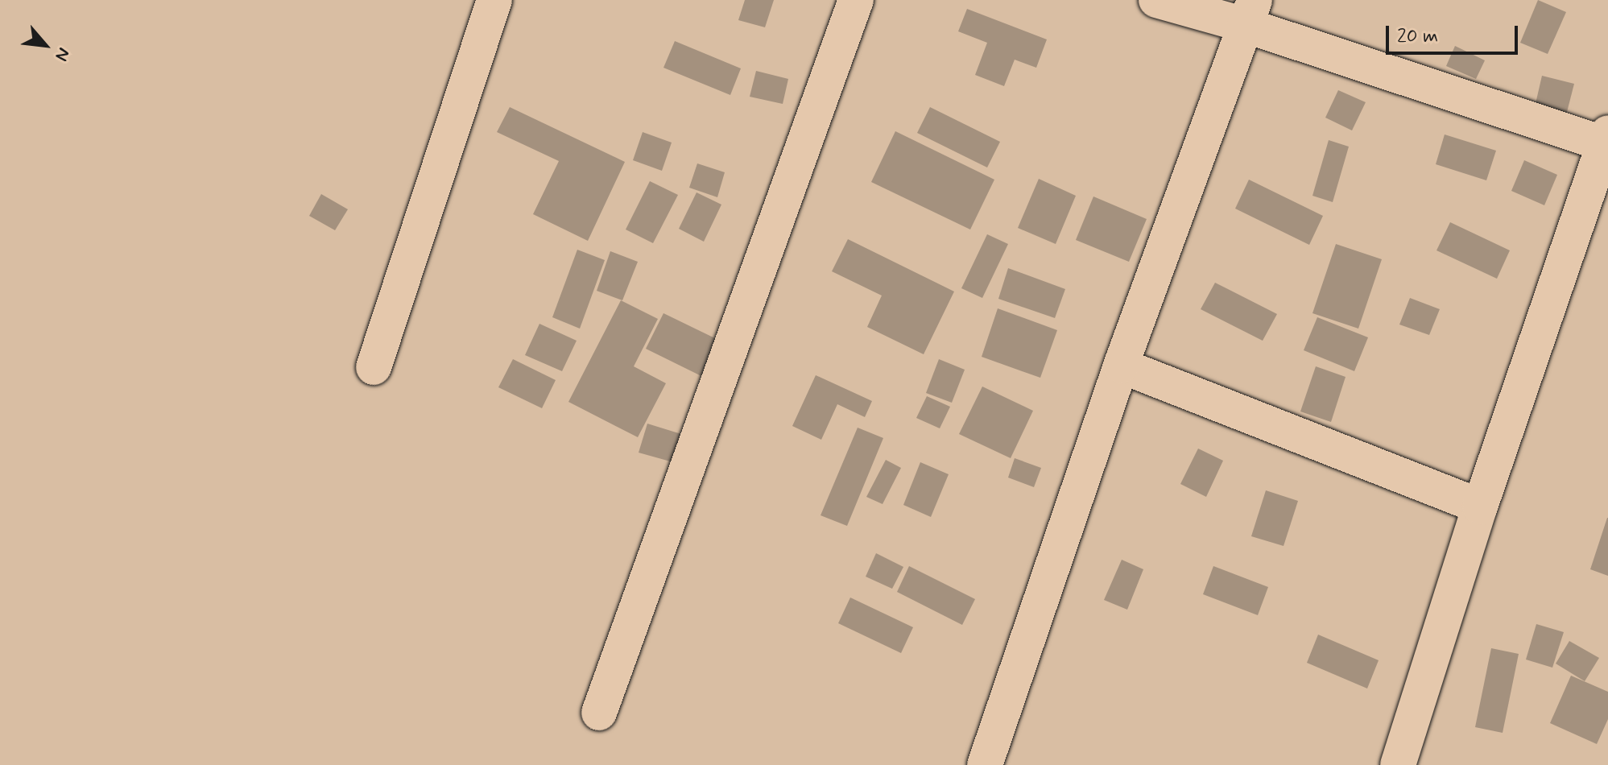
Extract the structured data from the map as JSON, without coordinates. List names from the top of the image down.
{
  "scale_bar": "20 m",
  "north": "bottom right"
}
